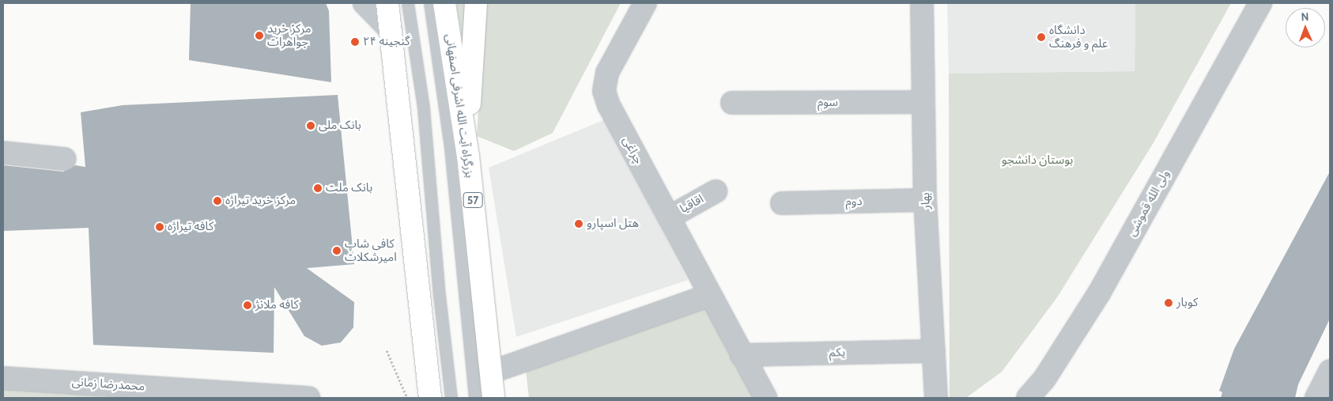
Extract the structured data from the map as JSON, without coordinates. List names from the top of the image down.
{
  "streets": {
    "highway": ["بزرگراه آیت الله اشرفی اصفهانی", "57"],
    "street": [
      "سوم",
      "چراغی",
      "بهار",
      "دوم",
      "ولی الله قموشی",
      "اقاقیا",
      "یکم",
      "محمدرضا زمانی"
    ]
  },
  "crossings": [
    ["سوم", "بهار"],
    ["چراغی", "اقاقیا"],
    ["چراغی", "یکم"],
    ["بهار", "دوم"],
    ["بهار", "یکم"]
  ],
  "parks": ["بوستان دانشجو"],
  "places": [
    "مرکز خرید جواهرات",
    "دانشگاه علم و فرهنگ",
    "گنجینه ۲۴",
    "بانک ملی",
    "بانک ملت",
    "مرکز خرید تیراژه",
    "هتل اسپارو",
    "کافه تیراژه",
    "کافی شاپ امیرشکلات",
    "کوبار",
    "کافه ملانژ"
  ],
  "north": "top"
}
